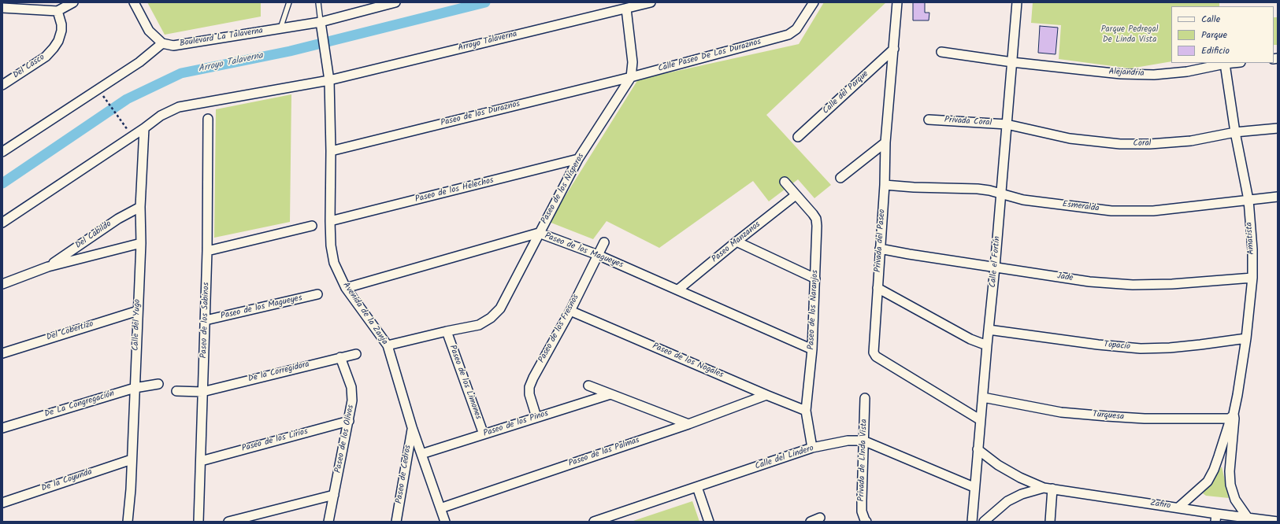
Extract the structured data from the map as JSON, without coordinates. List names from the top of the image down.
{
  "streets": {
    "street": [
      "Boulevard La Talaverna",
      "Arroyo Talaverna",
      "Calle Paseo De Los Duraznos",
      "Del Casco",
      "Alejandria",
      "Calle del Parque",
      "Paseo de los Duraznos",
      "Privada Coral",
      "Coral",
      "Paseo de los Nísperos",
      "Paseo de los Helechos",
      "Esmeralda",
      "Del Cabildo",
      "Amatista",
      "Privada del Paseo",
      "Paseo Manzanos",
      "Paseo de los Magueyes",
      "Calle el Fortín",
      "Jade",
      "Paseo de los Naranjos",
      "Avenida de la Zanja",
      "Paseo de los Sabinos",
      "Calle del Yugo",
      "Paseo de los Fresnos",
      "Del Cobertizo",
      "Topacio",
      "Paseo de los Nogales",
      "De la Corregidora",
      "Paseo de los Limones",
      "De La Congregación",
      "Turquesa",
      "Paseo de los Pinos",
      "Paseo de los Olivos",
      "Paseo de los Lirios",
      "Paseo de las Palmas",
      "Calle del Lindero",
      "Privada de LInda Vista",
      "Paseo de Cedros",
      "De la Coyunda",
      "Zafiro"
    ]
  },
  "crossings": [
    ["Boulevard La Talaverna", "Avenida de la Zanja"],
    ["Arroyo Talaverna", "Paseo de los Nísperos"],
    ["Arroyo Talaverna", "Avenida de la Zanja"],
    ["Arroyo Talaverna", "Calle del Yugo"],
    ["Calle Paseo De Los Duraznos", "Paseo de los Duraznos"],
    ["Calle Paseo De Los Duraznos", "Paseo de los Nísperos"],
    ["Alejandria", "Amatista"],
    ["Alejandria", "Calle el Fortín"],
    ["Calle del Parque", "Privada del Paseo"],
    ["Paseo de los Duraznos", "Paseo de los Nísperos"],
    ["Paseo de los Duraznos", "Avenida de la Zanja"],
    ["Privada Coral", "Coral"],
    ["Privada Coral", "Calle el Fortín"],
    ["Coral", "Amatista"],
    ["Coral", "Calle el Fortín"],
    ["Paseo de los Nísperos", "Paseo de los Helechos"],
    ["Paseo de los Nísperos", "Paseo de los Magueyes"],
    ["Paseo de los Nísperos", "Avenida de la Zanja"],
    ["Paseo de los Nísperos", "Paseo de los Limones"],
    ["Paseo de los Helechos", "Avenida de la Zanja"],
    ["Esmeralda", "Amatista"],
    ["Esmeralda", "Privada del Paseo"],
    ["Esmeralda", "Calle el Fortín"],
    ["Del Cabildo", "Calle del Yugo"],
    ["Amatista", "Jade"],
    ["Amatista", "Topacio"],
    ["Amatista", "Turquesa"],
    ["Amatista", "Zafiro"],
    ["Privada del Paseo", "Calle el Fortín"],
    ["Privada del Paseo", "Jade"],
    ["Paseo Manzanos", "Paseo de los Magueyes"],
    ["Paseo Manzanos", "Paseo de los Naranjos"],
    ["Paseo de los Magueyes", "Paseo de los Naranjos"],
    ["Paseo de los Magueyes", "Avenida de la Zanja"],
    ["Paseo de los Magueyes", "Paseo de los Sabinos"],
    ["Paseo de los Magueyes", "Paseo de los Fresnos"],
    ["Calle el Fortín", "Jade"],
    ["Calle el Fortín", "Topacio"],
    ["Calle el Fortín", "Turquesa"],
    ["Calle el Fortín", "Calle del Lindero"],
    ["Calle el Fortín", "Zafiro"],
    ["Paseo de los Naranjos", "Paseo de los Nogales"],
    ["Paseo de los Naranjos", "Calle del Lindero"],
    ["Avenida de la Zanja", "Paseo de los Pinos"],
    ["Avenida de la Zanja", "Paseo de las Palmas"],
    ["Avenida de la Zanja", "Paseo de Cedros"],
    ["Paseo de los Sabinos", "De la Corregidora"],
    ["Paseo de los Sabinos", "Paseo de los Lirios"],
    ["Calle del Yugo", "Del Cobertizo"],
    ["Calle del Yugo", "De La Congregación"],
    ["Calle del Yugo", "De la Coyunda"],
    ["Paseo de los Fresnos", "Paseo de los Nogales"],
    ["Paseo de los Fresnos", "Paseo de los Pinos"],
    ["Paseo de los Nogales", "Paseo de las Palmas"],
    ["De la Corregidora", "Paseo de los Olivos"],
    ["Paseo de los Limones", "Paseo de los Pinos"],
    ["Paseo de los Olivos", "Paseo de los Lirios"],
    ["Calle del Lindero", "Privada de LInda Vista"]
  ],
  "water": ["Arroyo Talaverna"],
  "parks": ["Parque Pedregal De Linda Vista"],
  "legend": ["Calle", "Parque", "Edificio"]
}
